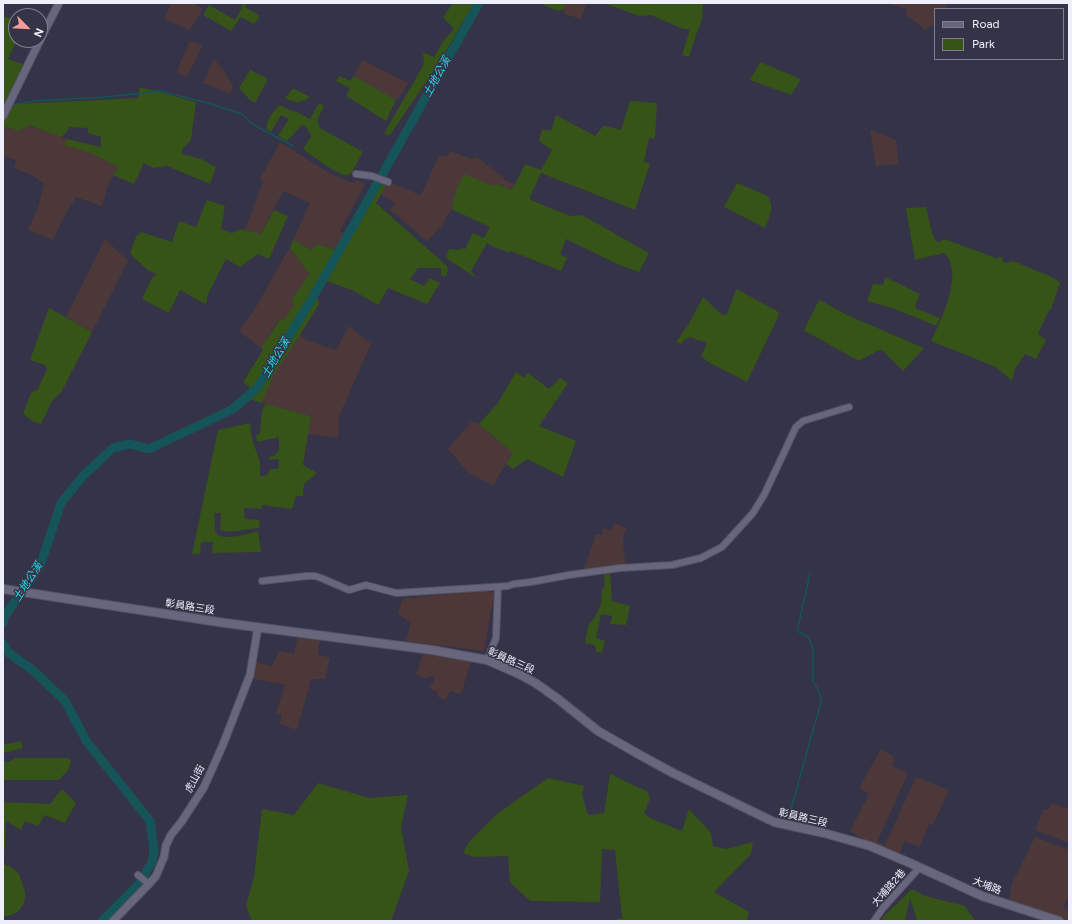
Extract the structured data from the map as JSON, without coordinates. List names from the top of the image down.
{
  "streets": {
    "main road": ["彰員路三段", "大埔路"],
    "street": ["虎山街", "大埔路2巷"]
  },
  "crossings": [
    ["彰員路三段", "虎山街"],
    ["彰員路三段", "大埔路"],
    ["大埔路", "大埔路2巷"]
  ],
  "water": ["土地公溪"],
  "legend": ["Road", "Park"],
  "north": "bottom right"
}
